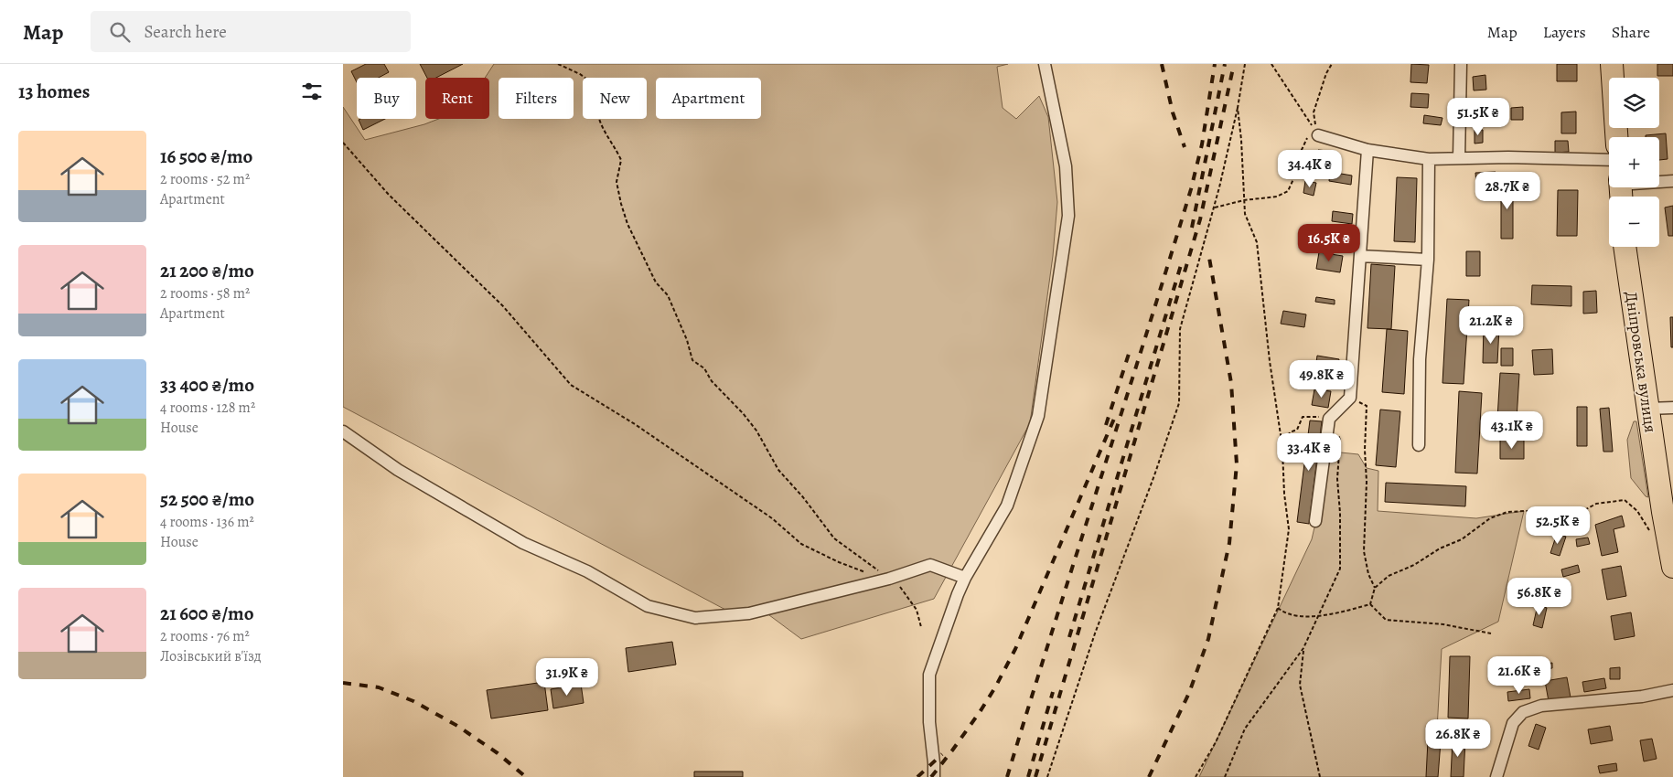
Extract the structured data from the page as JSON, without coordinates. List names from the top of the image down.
{
  "streets": {
    "highway": ["Дніпровська вулиця"]
  },
  "page": {
    "header": "Map",
    "search": "Search here",
    "nav": ["Map", "Layers", "Share"],
    "heading": "13 homes",
    "map_buttons": ["+", "−"],
    "chip": [
      "Buy",
      "Rent",
      "Filters",
      "New",
      "Apartment"
    ],
    "price": [
      "51.5K ₴",
      "34.4K ₴",
      "28.7K ₴",
      "16.5K ₴",
      "21.2K ₴",
      "49.8K ₴",
      "43.1K ₴",
      "33.4K ₴",
      "52.5K ₴",
      "56.8K ₴",
      "21.6K ₴",
      "31.9K ₴",
      "26.8K ₴"
    ],
    "list": [
      {
        "name": "16 500 ₴/mo",
        "note": "2 rooms · 52 m² · Apartment"
      },
      {
        "name": "21 200 ₴/mo",
        "note": "2 rooms · 58 m² · Apartment"
      },
      {
        "name": "33 400 ₴/mo",
        "note": "4 rooms · 128 m² · House"
      },
      {
        "name": "52 500 ₴/mo",
        "note": "4 rooms · 136 m² · House"
      },
      {
        "name": "21 600 ₴/mo",
        "note": "2 rooms · 76 m² · Лозівський в'їзд"
      }
    ]
  }
}
